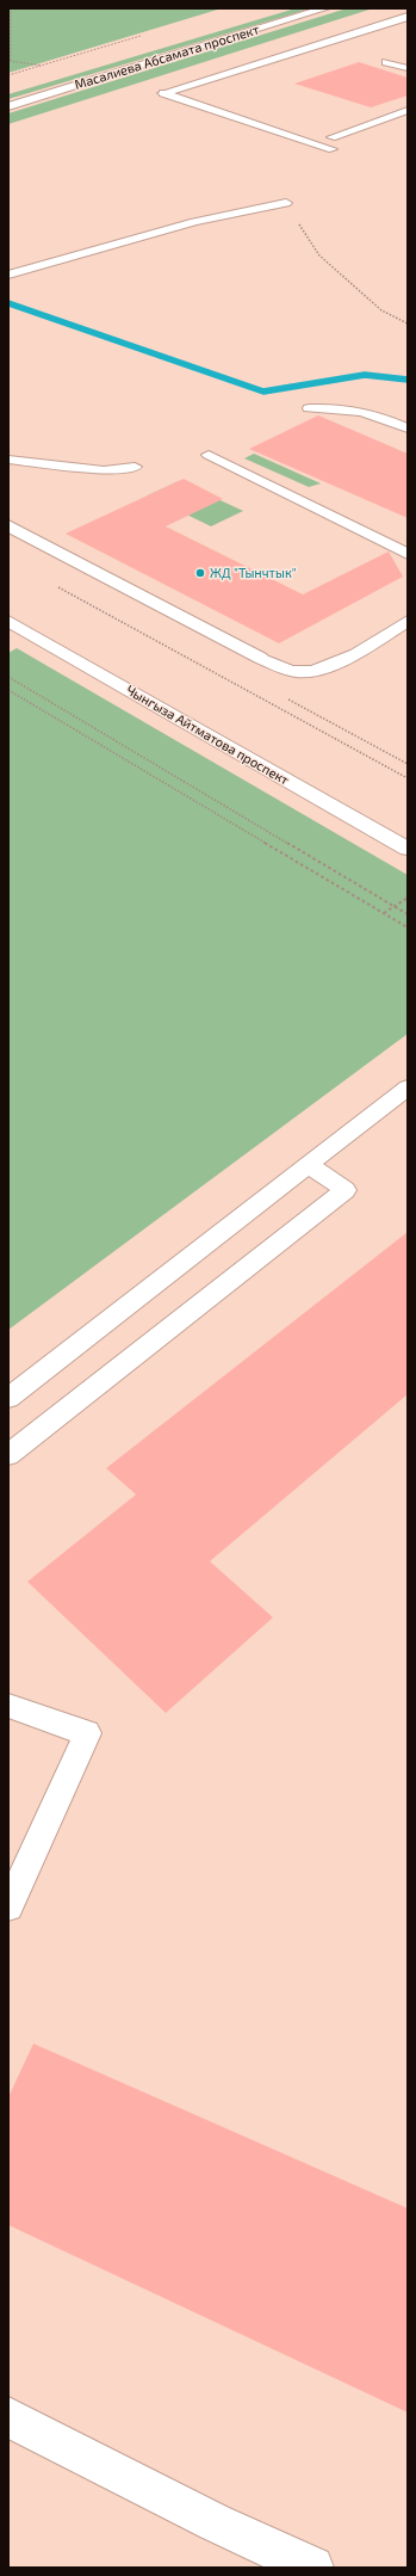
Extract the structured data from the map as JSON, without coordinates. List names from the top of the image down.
{
  "streets": {
    "main road": ["Масалиева Абсамата проспект", "Чынгыза Айтматова проспект"]
  },
  "places": ["ЖД \"Тынчтык\""]
}
